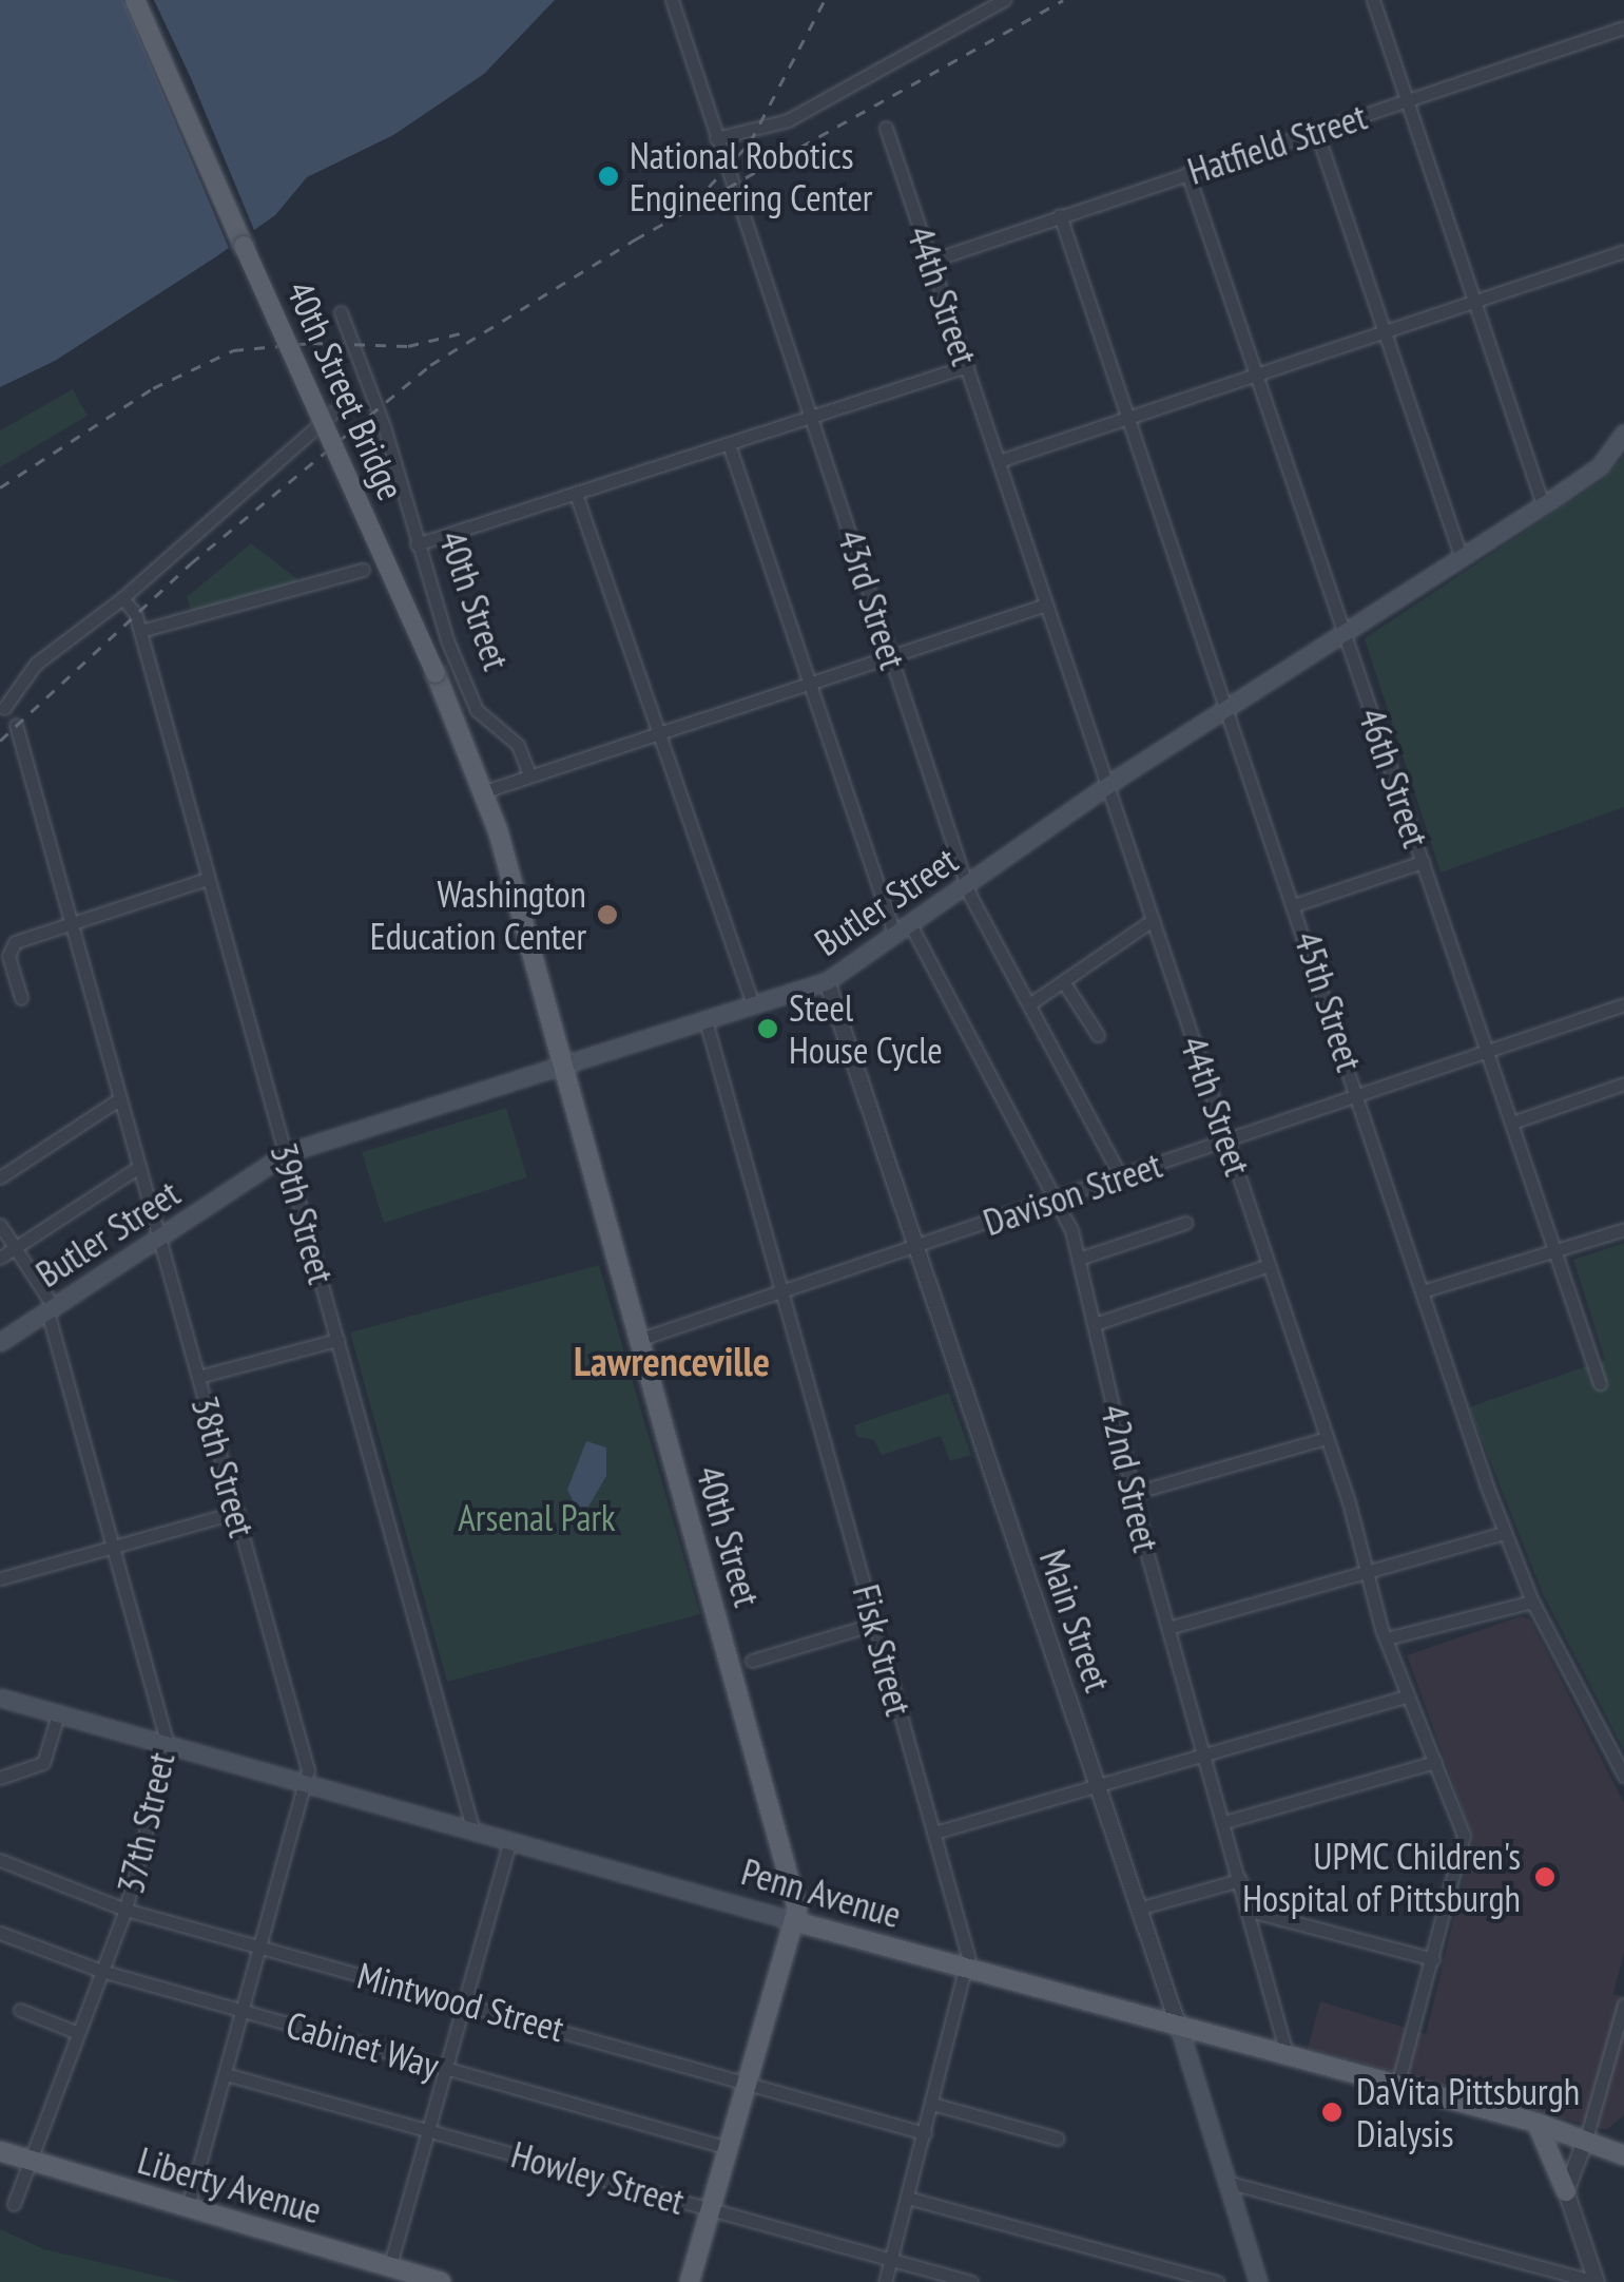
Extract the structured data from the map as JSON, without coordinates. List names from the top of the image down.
{
  "streets": {
    "main road": [
      "40th Street Bridge",
      "40th Street",
      "Butler Street",
      "Main Street",
      "Penn Avenue",
      "Liberty Avenue"
    ],
    "street": [
      "Hatfield Street",
      "44th Street",
      "43rd Street",
      "46th Street",
      "45th Street",
      "Davison Street",
      "39th Street",
      "38th Street",
      "42nd Street",
      "Fisk Street",
      "37th Street",
      "Mintwood Street",
      "Cabinet Way",
      "Howley Street"
    ]
  },
  "crossings": [
    ["Hatfield Street", "44th Street"],
    ["Hatfield Street", "46th Street"],
    ["Hatfield Street", "45th Street"],
    ["44th Street", "Butler Street"],
    ["44th Street", "Davison Street"],
    ["44th Street", "Penn Avenue"],
    ["40th Street Bridge", "40th Street"],
    ["43rd Street", "Butler Street"],
    ["43rd Street", "Davison Street"],
    ["40th Street", "Butler Street"],
    ["40th Street", "Davison Street"],
    ["40th Street", "Penn Avenue"],
    ["40th Street", "Mintwood Street"],
    ["40th Street", "Cabinet Way"],
    ["40th Street", "Howley Street"],
    ["46th Street", "Butler Street"],
    ["46th Street", "Davison Street"],
    ["Butler Street", "45th Street"],
    ["Butler Street", "39th Street"],
    ["Butler Street", "38th Street"],
    ["Butler Street", "42nd Street"],
    ["Butler Street", "Main Street"],
    ["Butler Street", "Fisk Street"],
    ["Butler Street", "37th Street"],
    ["45th Street", "Davison Street"],
    ["Davison Street", "42nd Street"],
    ["Davison Street", "Main Street"],
    ["Davison Street", "Fisk Street"],
    ["39th Street", "Penn Avenue"],
    ["38th Street", "Penn Avenue"],
    ["38th Street", "Mintwood Street"],
    ["38th Street", "Cabinet Way"],
    ["38th Street", "Howley Street"],
    ["38th Street", "Liberty Avenue"],
    ["42nd Street", "Penn Avenue"],
    ["Main Street", "Penn Avenue"],
    ["Fisk Street", "Penn Avenue"],
    ["Fisk Street", "Mintwood Street"],
    ["Fisk Street", "Howley Street"],
    ["37th Street", "Penn Avenue"],
    ["37th Street", "Mintwood Street"],
    ["37th Street", "Cabinet Way"],
    ["37th Street", "Liberty Avenue"]
  ],
  "districts": ["Lawrenceville"],
  "parks": ["Arsenal Park"],
  "places": [
    "National Robotics Engineering Center",
    "Washington Education Center",
    "Steel House Cycle",
    "UPMC Children's Hospital of Pittsburgh",
    "DaVita Pittsburgh Dialysis"
  ]
}
